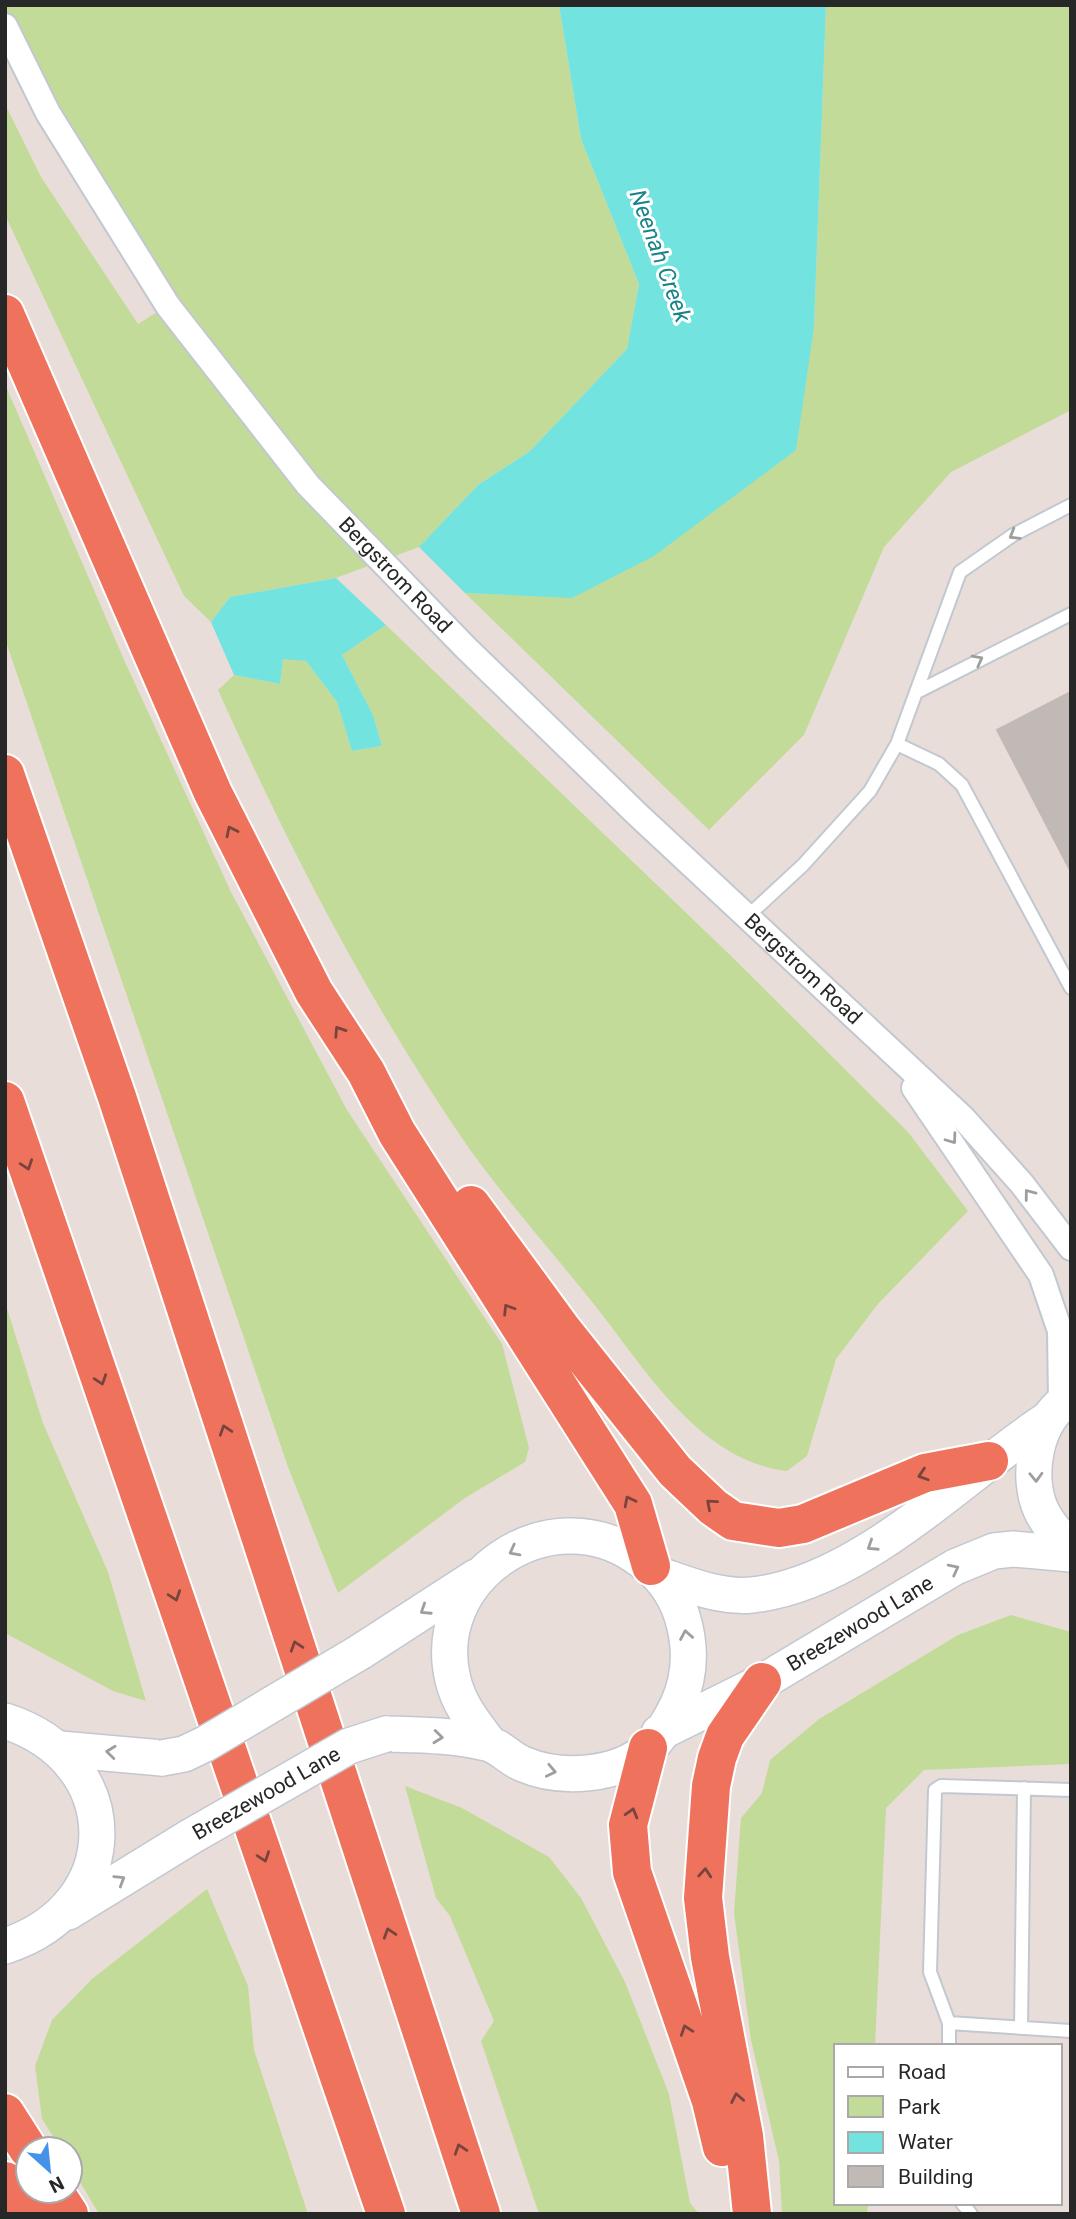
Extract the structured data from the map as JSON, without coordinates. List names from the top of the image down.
{
  "streets": {
    "main road": ["Breezewood Lane"],
    "street": ["Bergstrom Road"]
  },
  "water": ["Neenah Creek"],
  "legend": [
    "Road",
    "Park",
    "Water",
    "Building"
  ],
  "north": "bottom right"
}
